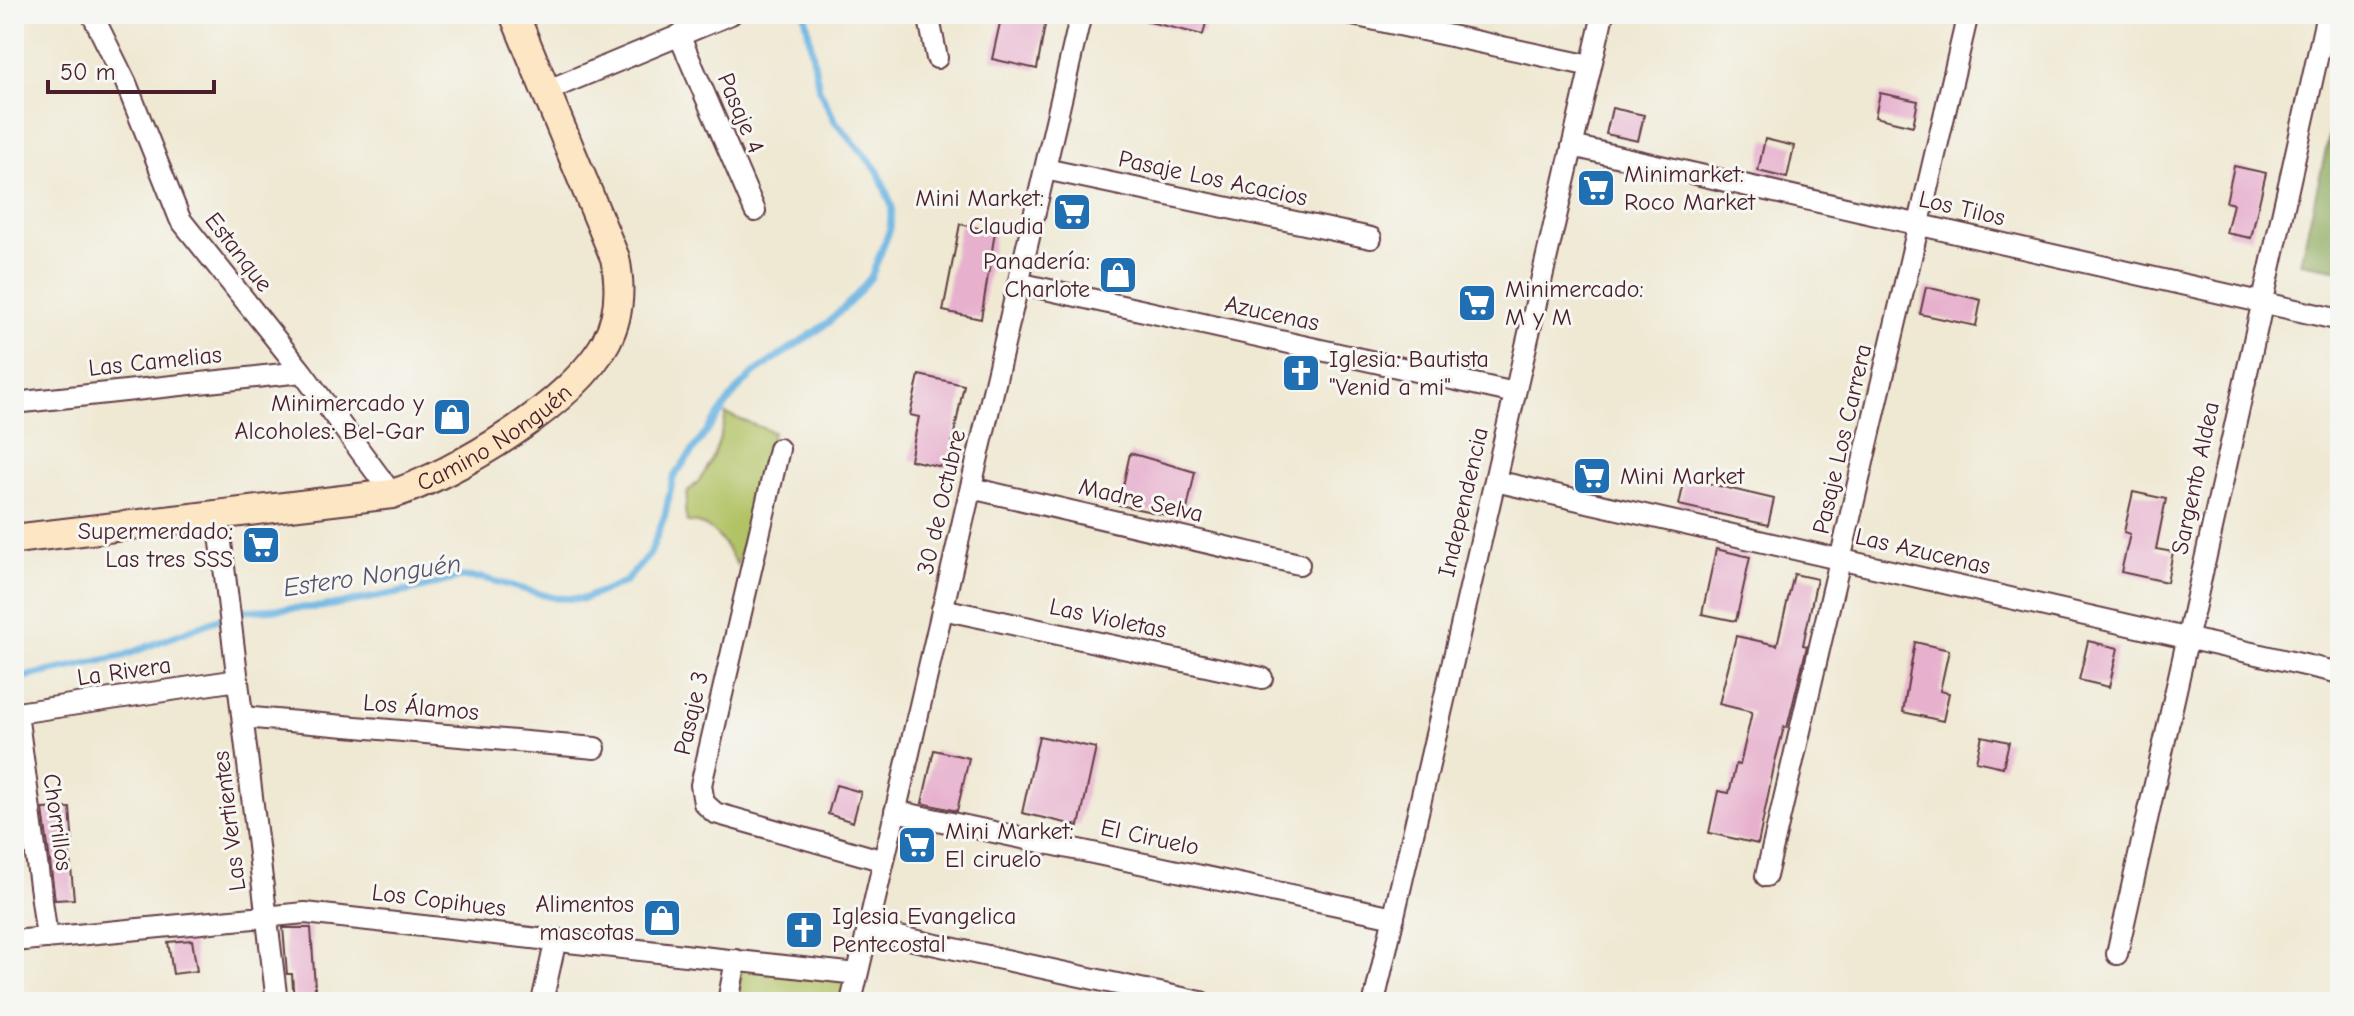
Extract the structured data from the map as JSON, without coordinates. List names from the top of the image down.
{
  "streets": {
    "main road": ["Camino Nonguén"],
    "street": [
      "Pasaje 4",
      "Pasaje Los Acacios",
      "Los Tilos",
      "Estanque",
      "Azucenas",
      "Las Camelias",
      "Pasaje Los Carrera",
      "Sargento Aldea",
      "Madre Selva",
      "30 de Octubre",
      "Independencia",
      "Las Azucenas",
      "Las Violetas",
      "La Rivera",
      "Los Álamos",
      "Pasaje 3",
      "Las Vertientes",
      "Chorrillos",
      "El Ciruelo",
      "Los Copihues"
    ]
  },
  "crossings": [
    ["Pasaje Los Acacios", "30 de Octubre"],
    ["Los Tilos", "Pasaje Los Carrera"],
    ["Los Tilos", "Sargento Aldea"],
    ["Los Tilos", "Independencia"],
    ["Estanque", "Las Camelias"],
    ["Estanque", "Camino Nonguén"],
    ["Azucenas", "30 de Octubre"],
    ["Azucenas", "Independencia"],
    ["Camino Nonguén", "Las Vertientes"],
    ["Pasaje Los Carrera", "Las Azucenas"],
    ["Sargento Aldea", "Las Azucenas"],
    ["Madre Selva", "30 de Octubre"],
    ["30 de Octubre", "Las Violetas"],
    ["30 de Octubre", "Pasaje 3"],
    ["30 de Octubre", "El Ciruelo"],
    ["30 de Octubre", "Los Copihues"],
    ["Independencia", "Las Azucenas"],
    ["Independencia", "El Ciruelo"],
    ["La Rivera", "Las Vertientes"],
    ["La Rivera", "Chorrillos"],
    ["Los Álamos", "Las Vertientes"],
    ["Las Vertientes", "Los Copihues"],
    ["Chorrillos", "Los Copihues"]
  ],
  "water": ["Estero Nonguén"],
  "places": {
    "supermarket": [
      "Minimarket: Roco Market",
      "Mini Market: Claudia",
      "Minimercado: M y M",
      "Mini Market",
      "Supermerdado: Las tres SSS",
      "Mini Market: El ciruelo"
    ],
    "shop": ["Panadería: Charlote", "Minimercado y Alcoholes: Bel-Gar", "Alimentos mascotas"],
    "church": ["Iglesia: Bautista \"Venid a mi\"", "Iglesia Evangelica Pentecostal"]
  },
  "scale_bar": "50 m"
}
